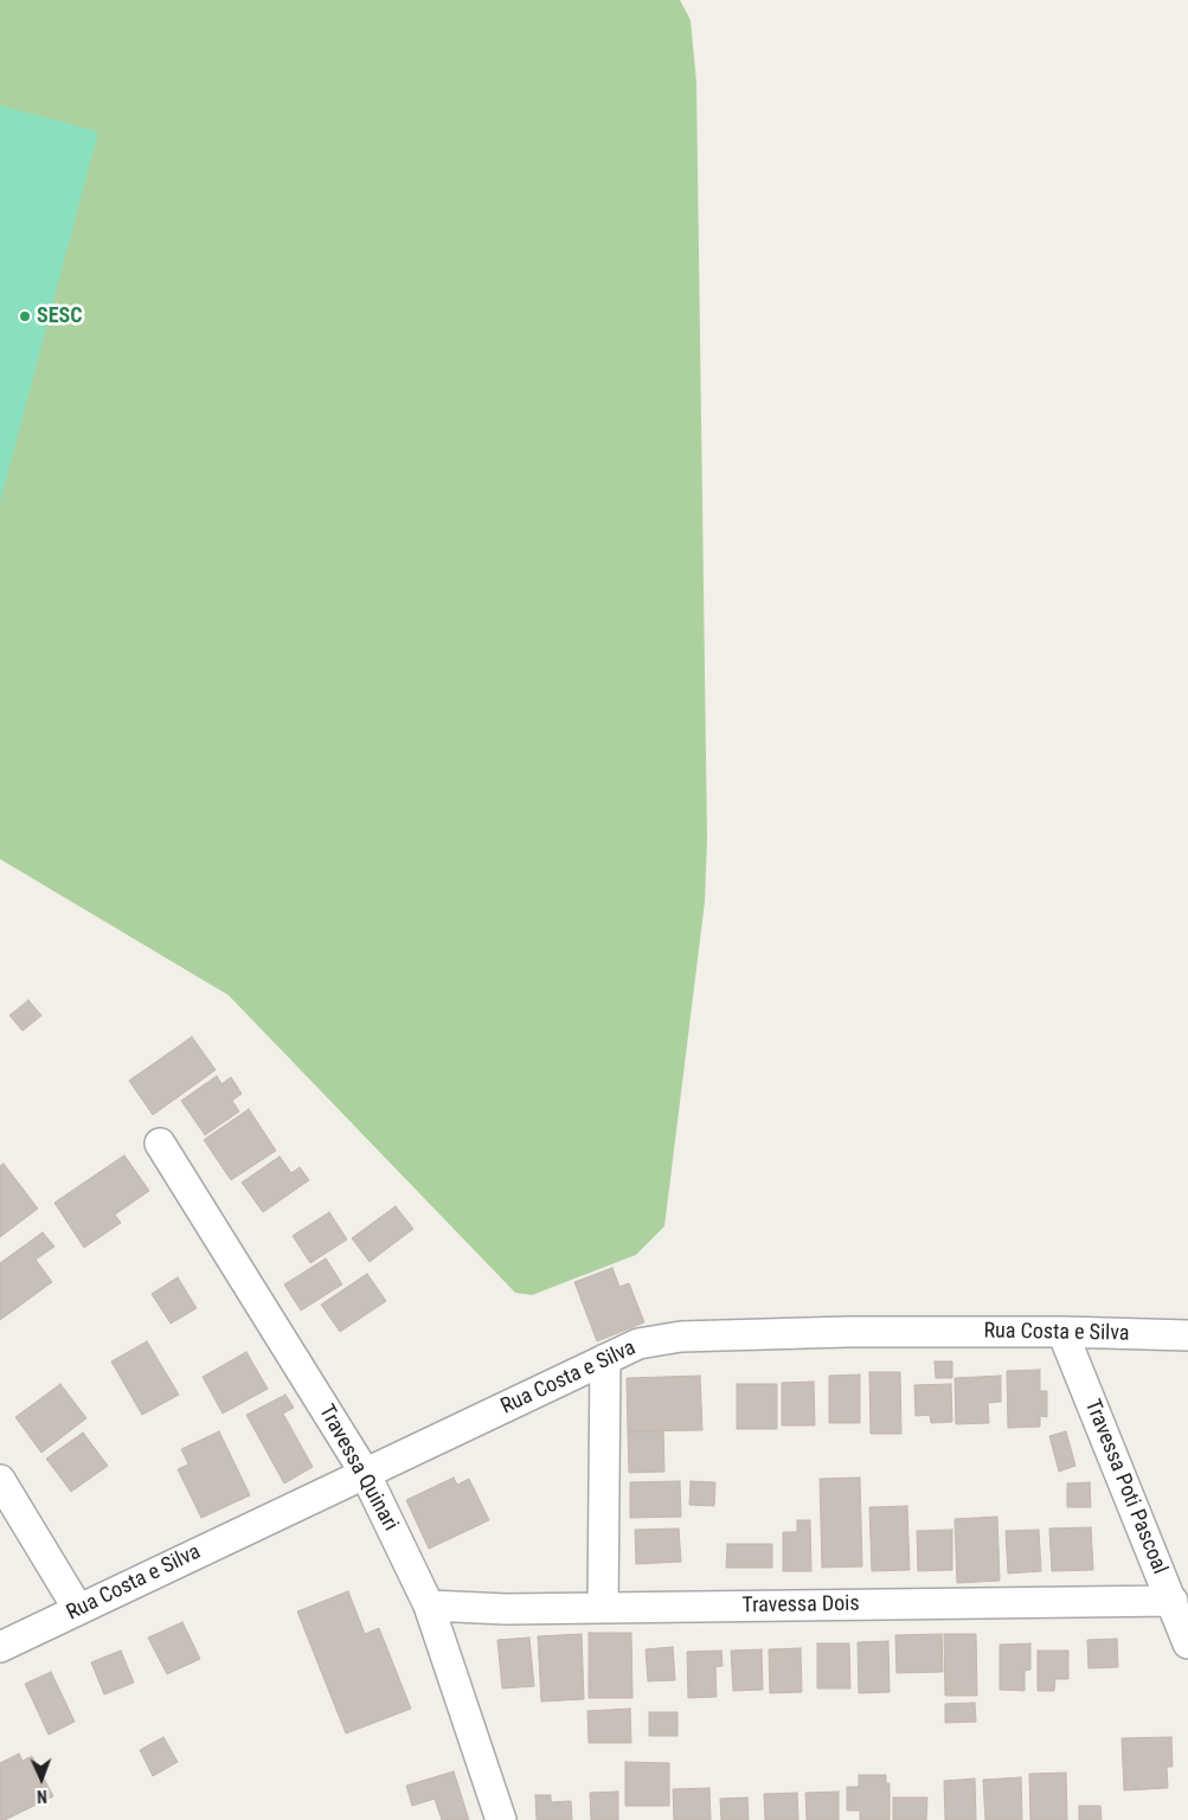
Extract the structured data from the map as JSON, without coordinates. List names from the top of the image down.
{
  "streets": {
    "street": [
      "Rua Costa e Silva",
      "Travessa Quinari",
      "Travessa Poti Pascoal",
      "Travessa Dois"
    ]
  },
  "crossings": [
    ["Rua Costa e Silva", "Travessa Quinari"],
    ["Rua Costa e Silva", "Travessa Poti Pascoal"],
    ["Travessa Quinari", "Travessa Dois"],
    ["Travessa Poti Pascoal", "Travessa Dois"]
  ],
  "places": ["SESC"],
  "north": "bottom"
}
